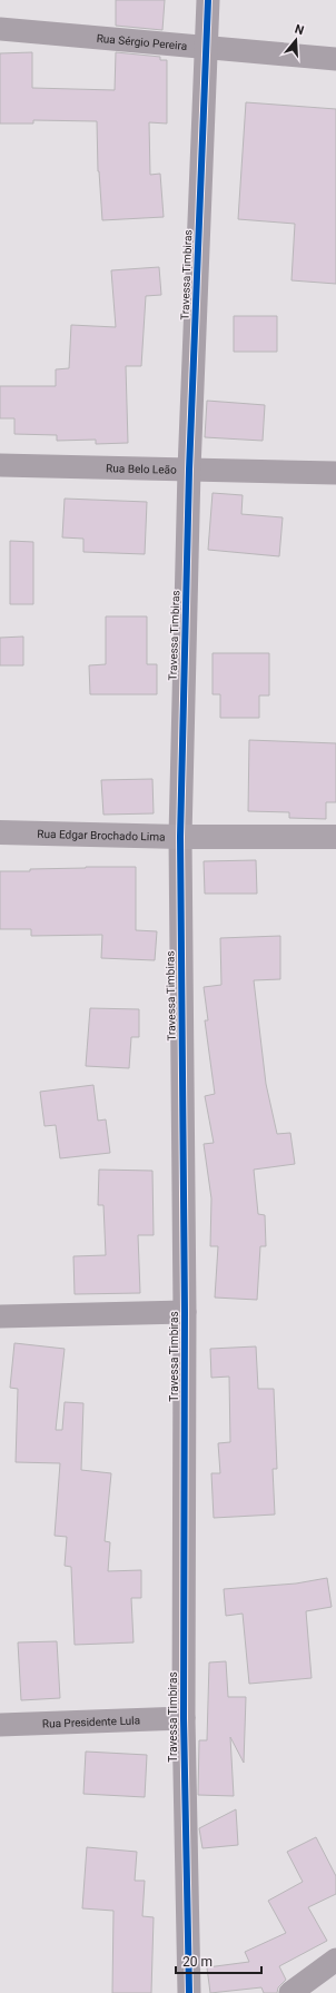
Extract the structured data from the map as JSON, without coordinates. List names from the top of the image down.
{
  "streets": {
    "main road": ["Rua Edgar Brochado Lima"],
    "street": [
      "Rua Sérgio Pereira",
      "Travessa Timbiras",
      "Rua Belo Leão",
      "Rua Presidente Lula"
    ]
  },
  "crossings": [
    ["Rua Sérgio Pereira", "Travessa Timbiras"],
    ["Travessa Timbiras", "Rua Belo Leão"],
    ["Travessa Timbiras", "Rua Edgar Brochado Lima"],
    ["Travessa Timbiras", "Rua Presidente Lula"]
  ],
  "scale_bar": "20 m",
  "north": "top"
}
